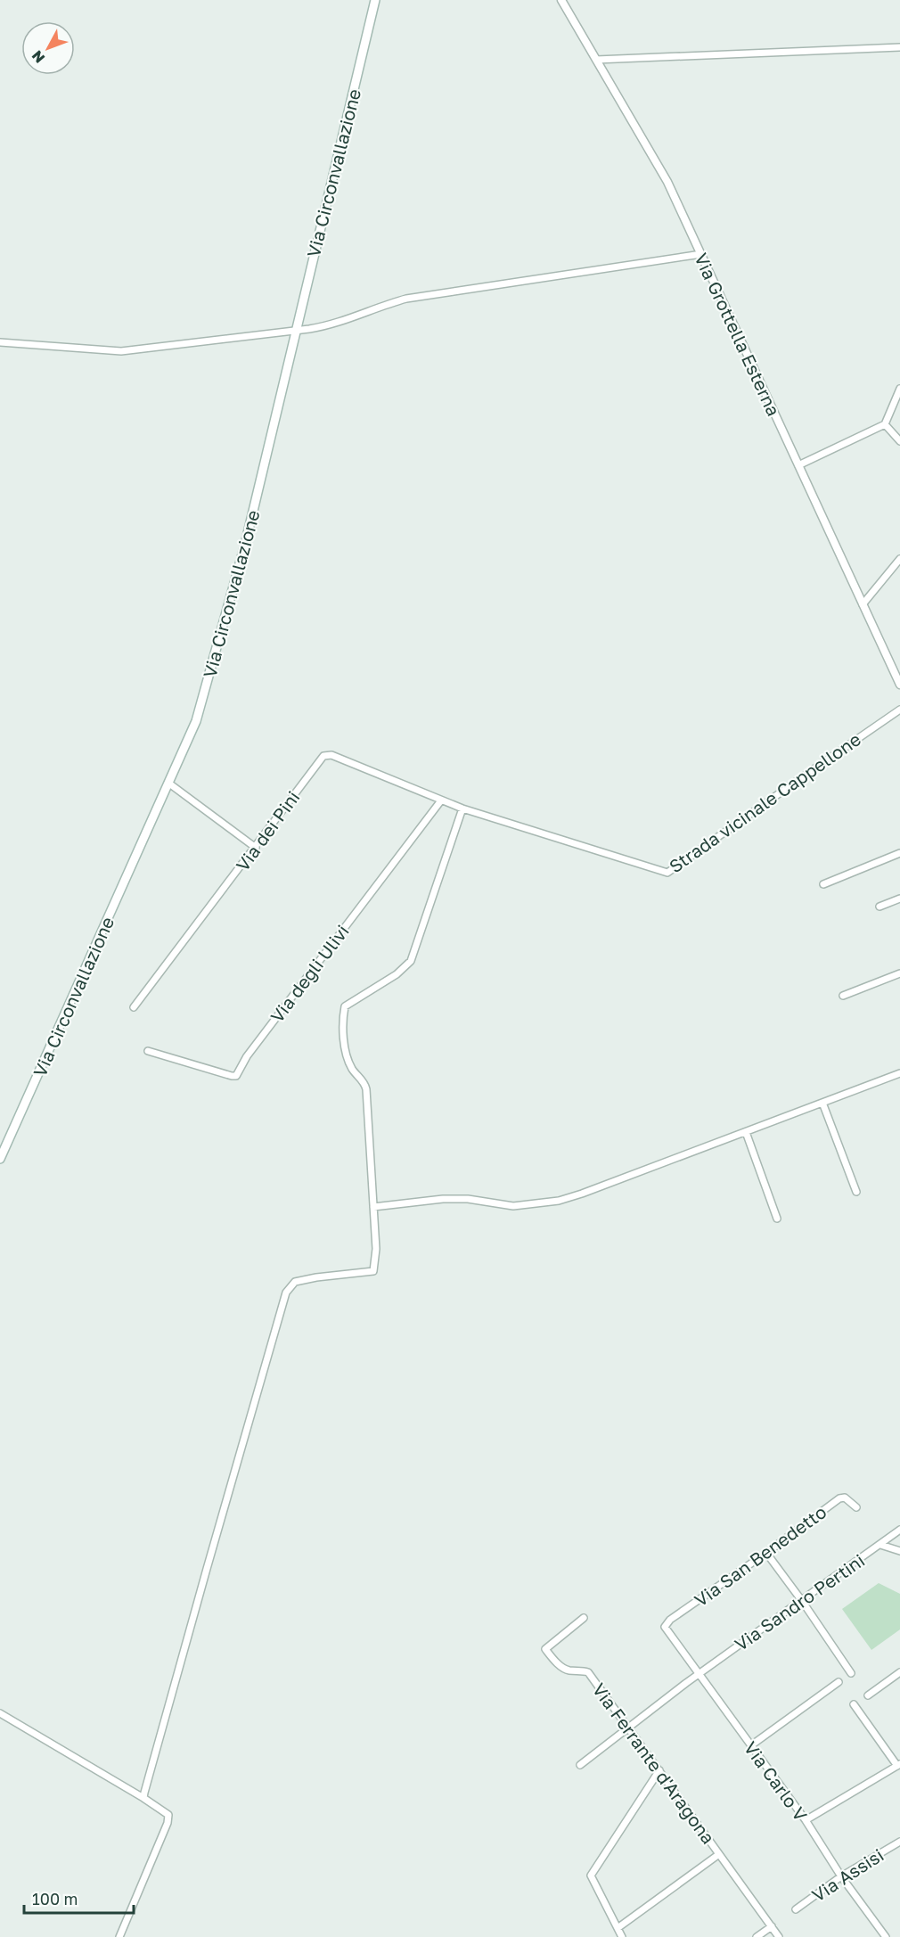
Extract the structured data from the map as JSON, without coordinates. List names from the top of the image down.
{
  "streets": {
    "main road": ["Via Circonvallazione"],
    "street": [
      "Via Grottella Esterna",
      "Strada vicinale Cappellone",
      "Via dei Pini",
      "Via degli Ulivi",
      "Via San Benedetto",
      "Via Sandro Pertini",
      "Via Ferrante d'Aragona",
      "Via Carlo V",
      "Via Assisi"
    ]
  },
  "crossings": [
    ["Strada vicinale Cappellone", "Via dei Pini"],
    ["Strada vicinale Cappellone", "Via degli Ulivi"],
    ["Via dei Pini", "Via degli Ulivi"],
    ["Via San Benedetto", "Via Carlo V"],
    ["Via Sandro Pertini", "Via Ferrante d'Aragona"],
    ["Via Sandro Pertini", "Via Carlo V"],
    ["Via Carlo V", "Via Assisi"]
  ],
  "scale_bar": "100 m",
  "north": "bottom left"
}
